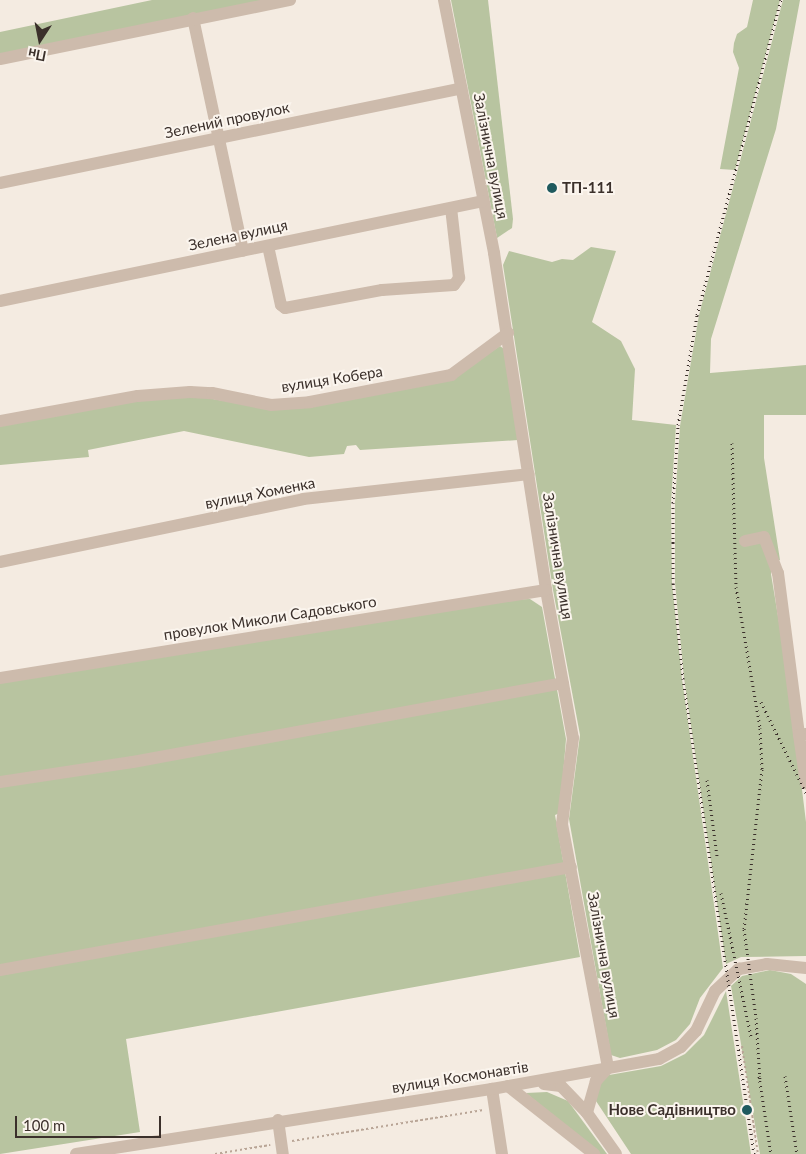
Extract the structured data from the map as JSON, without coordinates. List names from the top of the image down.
{
  "streets": {
    "street": [
      "Зелений провулок",
      "Залізнична вулиця",
      "Зелена вулиця",
      "вулиця Кобера",
      "вулиця Хоменка",
      "провулок Миколи Садовського",
      "вулиця Космонавтів"
    ]
  },
  "crossings": [
    ["Зелений провулок", "Залізнична вулиця"],
    ["Залізнична вулиця", "Зелена вулиця"],
    ["Залізнична вулиця", "вулиця Кобера"],
    ["Залізнична вулиця", "вулиця Хоменка"],
    ["Залізнична вулиця", "провулок Миколи Садовського"],
    ["Залізнична вулиця", "вулиця Космонавтів"]
  ],
  "places": ["ТП-111", "Нове Садівництво"],
  "scale_bar": "100 m",
  "north": "bottom"
}
